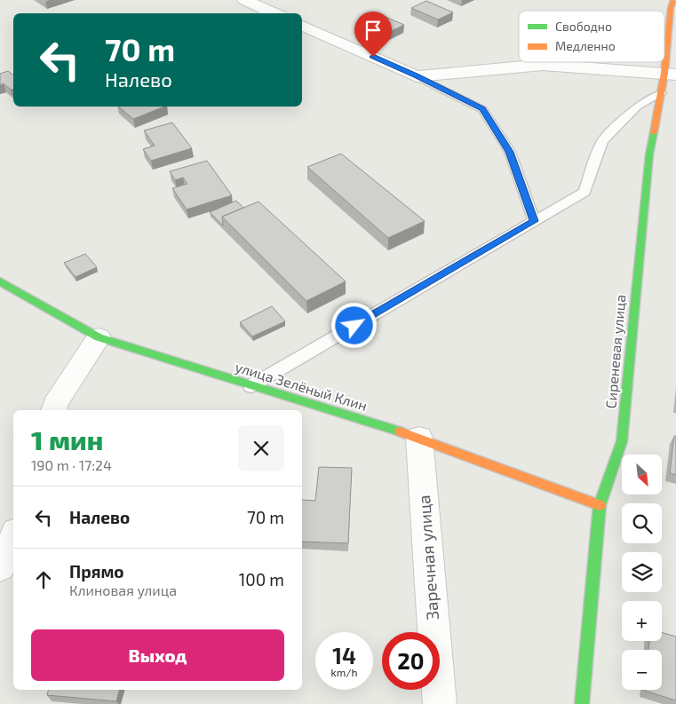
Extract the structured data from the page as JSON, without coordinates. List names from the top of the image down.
{
  "streets": {
    "street": ["Сиреневая улица", "улица Зелёный Клин", "Заречная улица"]
  },
  "crossings": [
    ["Сиреневая улица", "улица Зелёный Клин"],
    ["улица Зелёный Клин", "Заречная улица"]
  ],
  "legend": ["Свободно", "Медленно"],
  "north": "bottom right",
  "page": {
    "turn": ["70 m", "Налево"],
    "heading": ["1 мин", "190 m · 17:24"],
    "map_buttons": ["+", "−"],
    "list": [
      {
        "name": "Налево",
        "value": "70 m"
      },
      {
        "name": "Прямо",
        "note": "Клиновая улица",
        "value": "100 m"
      }
    ],
    "buttons": "Выход",
    "speed": "14 km/h",
    "limit": "20"
  }
}
